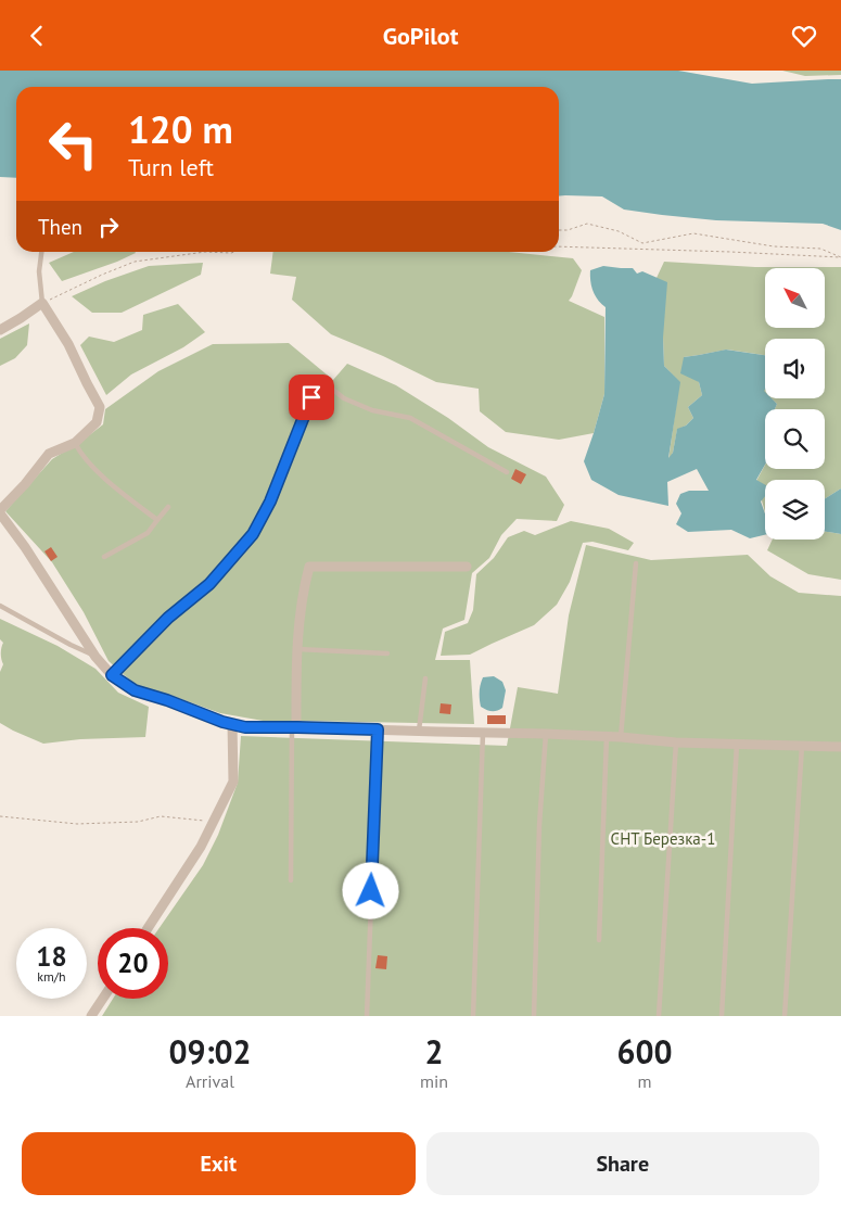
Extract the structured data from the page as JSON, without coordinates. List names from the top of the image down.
{
  "parks": ["СНТ Березка-1"],
  "north": "top left",
  "page": {
    "header": "GoPilot",
    "turn": ["120 m", "Turn left"],
    "then": "Then",
    "speed": "18 km/h",
    "limit": "20",
    "eta": [
      "09:02",
      "Arrival",
      "2",
      "min",
      "600",
      "m"
    ],
    "buttons": ["Exit", "Share"]
  }
}
